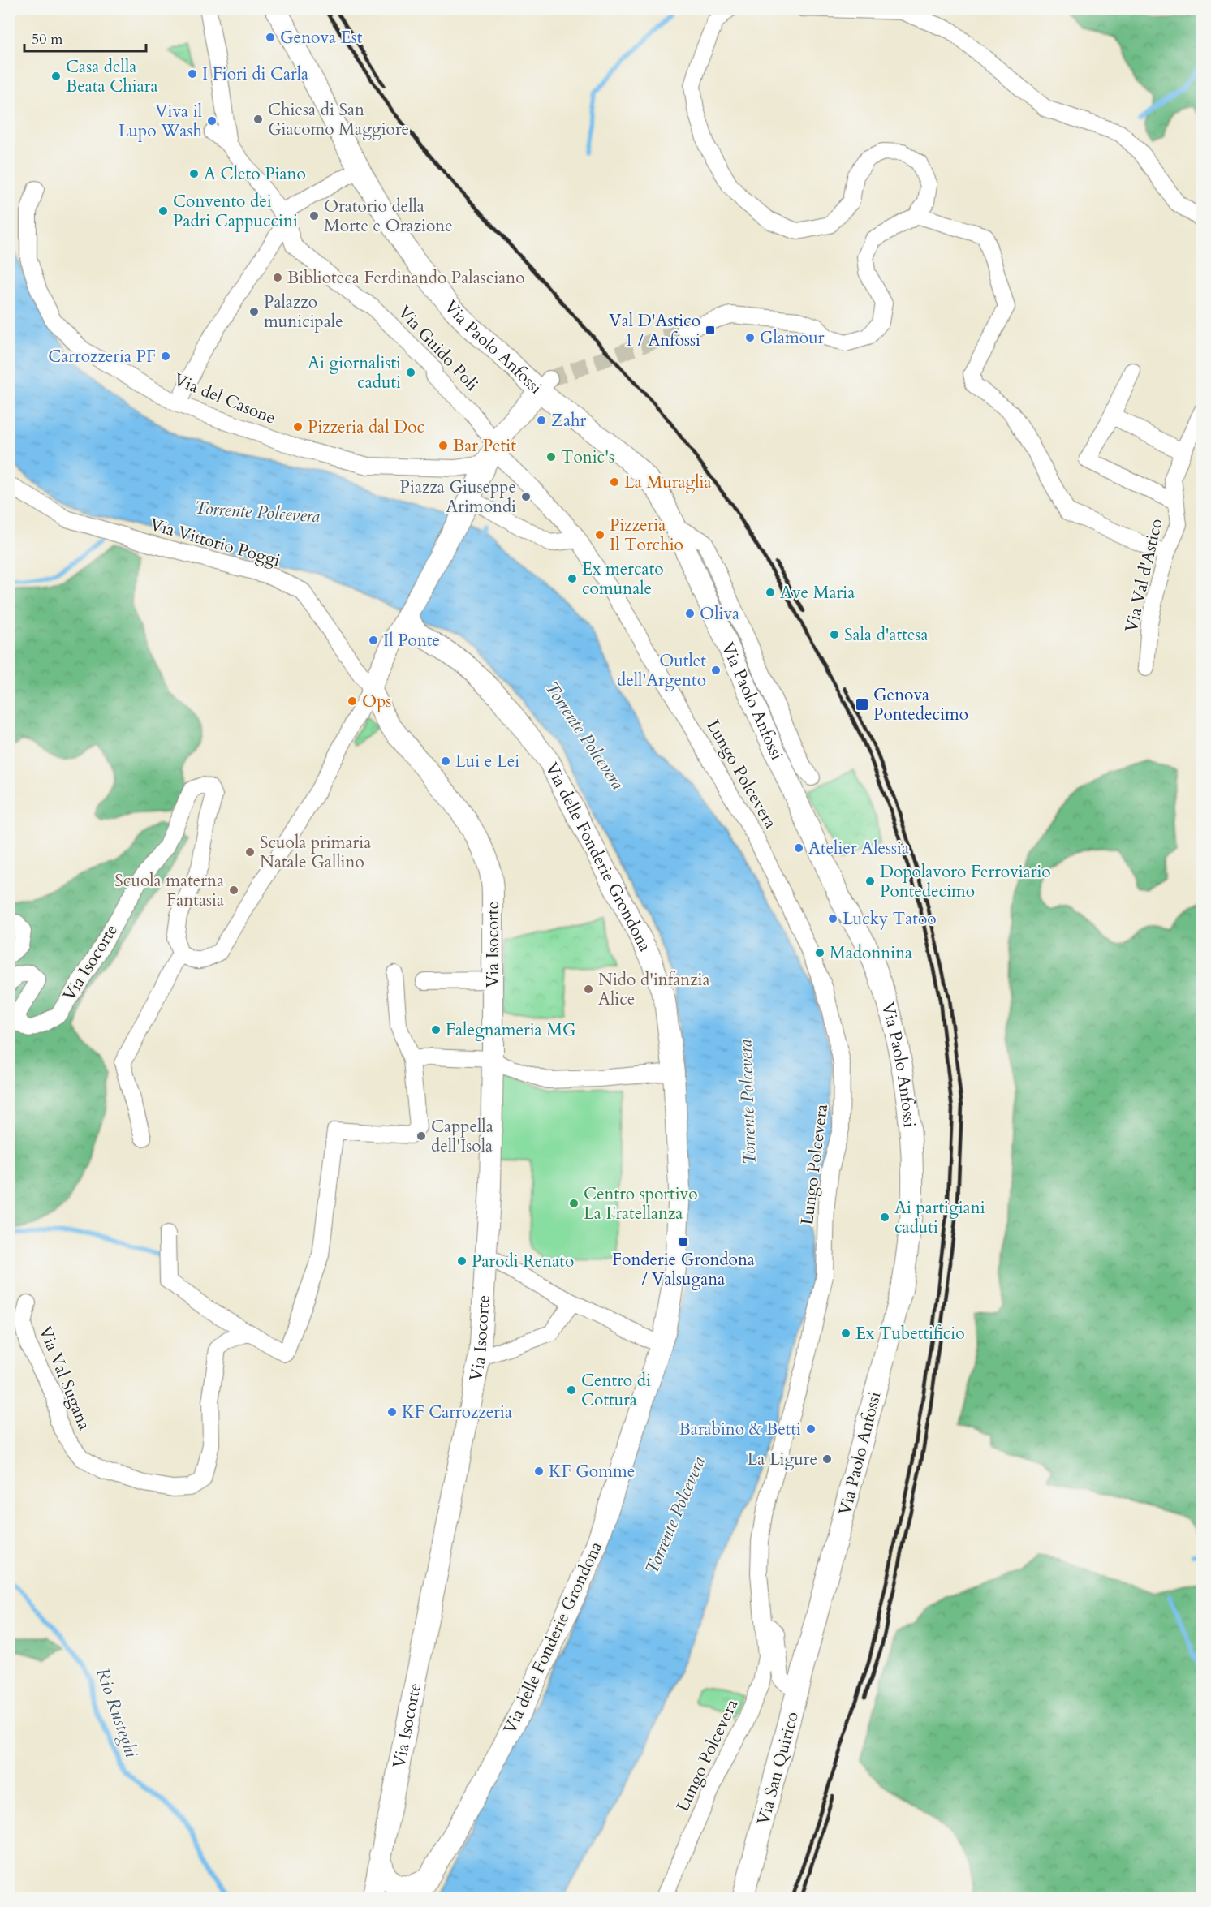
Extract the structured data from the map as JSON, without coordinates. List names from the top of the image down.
{
  "streets": {
    "main road": [
      "Via Paolo Anfossi",
      "Via delle Fonderie Grondona",
      "Via Isocorte",
      "Via San Quirico"
    ],
    "street": [
      "Via Guido Poli",
      "Via del Casone",
      "Via Vittorio Poggi",
      "Via Val d'Astico",
      "Lungo Polcevera",
      "Via Val Sugana"
    ]
  },
  "crossings": [
    ["Via Paolo Anfossi", "Via San Quirico"],
    ["Via Guido Poli", "Via del Casone"],
    ["Via Vittorio Poggi", "Via Isocorte"],
    ["Lungo Polcevera", "Via San Quirico"]
  ],
  "water": ["Torrente Polcevera", "Rio Rusteghi"],
  "places": {
    "other": [
      "Genova Est",
      "I Fiori di Carla",
      "Casa della Beata Chiara",
      "Chiesa di San Giacomo Maggiore",
      "Viva il Lupo Wash",
      "A Cleto Piano",
      "Convento dei Padri Cappuccini",
      "Oratorio della Morte e Orazione",
      "Biblioteca Ferdinando Palasciano",
      "Palazzo municipale",
      "Glamour",
      "Carrozzeria PF",
      "Ai giornalisti caduti",
      "Zahr",
      "Pizzeria dal Doc",
      "Bar Petit",
      "Tonic's",
      "La Muraglia",
      "Piazza Giuseppe Arimondi",
      "Pizzeria Il Torchio",
      "Ex mercato comunale",
      "Ave Maria",
      "Oliva",
      "Sala d'attesa",
      "Il Ponte",
      "Outlet dell'Argento",
      "Ops",
      "Lui e Lei",
      "Atelier Alessia",
      "Scuola primaria Natale Gallino",
      "Dopolavoro Ferroviario Pontedecimo",
      "Scuola materna Fantasia",
      "Lucky Tatoo",
      "Madonnina",
      "Nido d'infanzia Alice",
      "Falegnameria MG",
      "Cappella dell'Isola",
      "Centro sportivo La Fratellanza",
      "Ai partigiani caduti",
      "Parodi Renato",
      "Ex Tubettificio",
      "Centro di Cottura",
      "KF Carrozzeria",
      "Barabino & Betti",
      "La Ligure",
      "KF Gomme"
    ],
    "transit": ["Val D'Astico 1 / Anfossi", "Genova Pontedecimo", "Fonderie Grondona / Valsugana"]
  },
  "scale_bar": "50 m"
}
